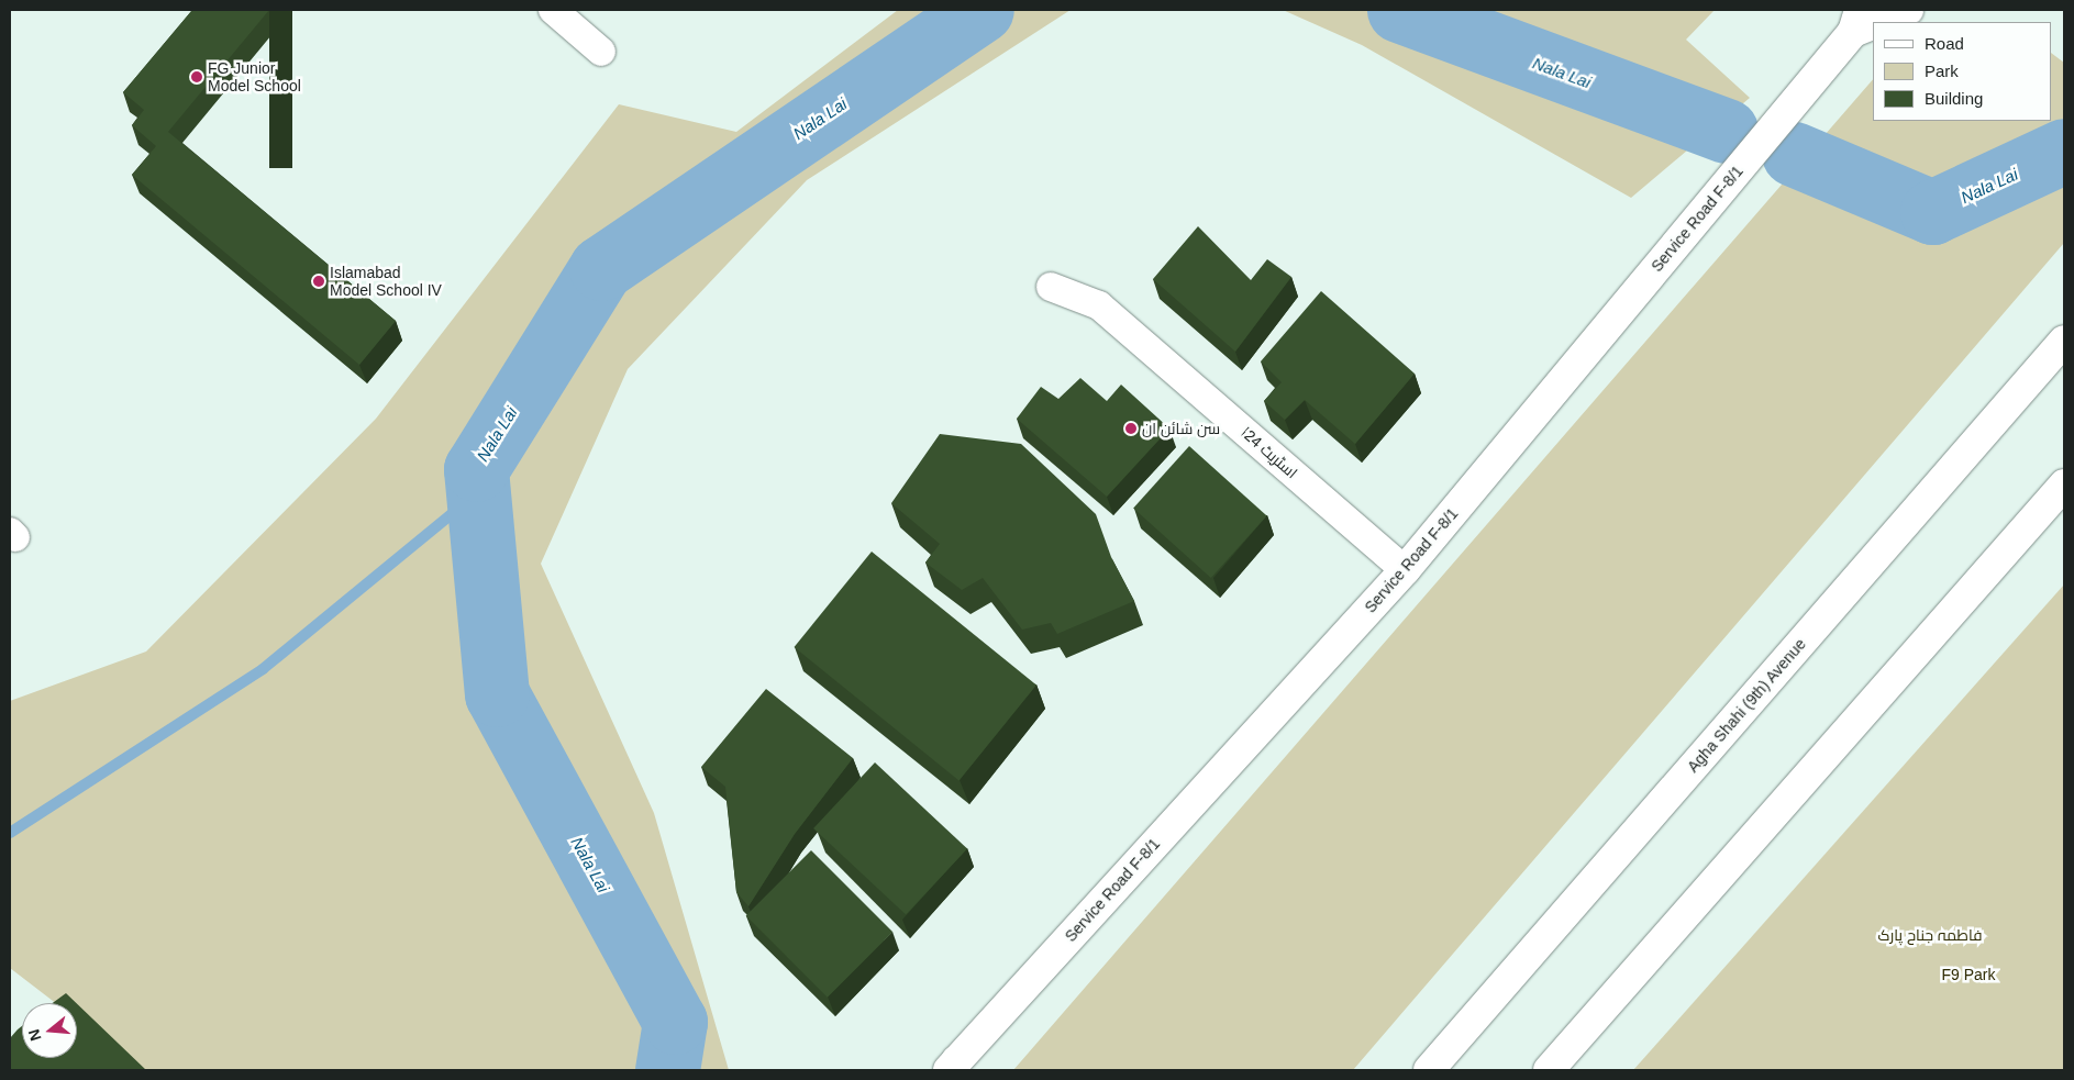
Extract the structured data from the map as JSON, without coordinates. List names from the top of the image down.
{
  "streets": {
    "main road": ["Service Road F-8/1", "Agha Shahi (9th) Avenue"],
    "street": ["اسٹریٹ 24ا"]
  },
  "crossings": [
    ["Service Road F-8/1", "اسٹریٹ 24ا"]
  ],
  "water": ["Nala Lai"],
  "parks": ["فاطمہ جناح پارک", "F9 Park"],
  "places": ["FG Junior Model School", "Islamabad Model School IV", "سن شائن ان"],
  "legend": ["Road", "Park", "Building"],
  "north": "left"
}
